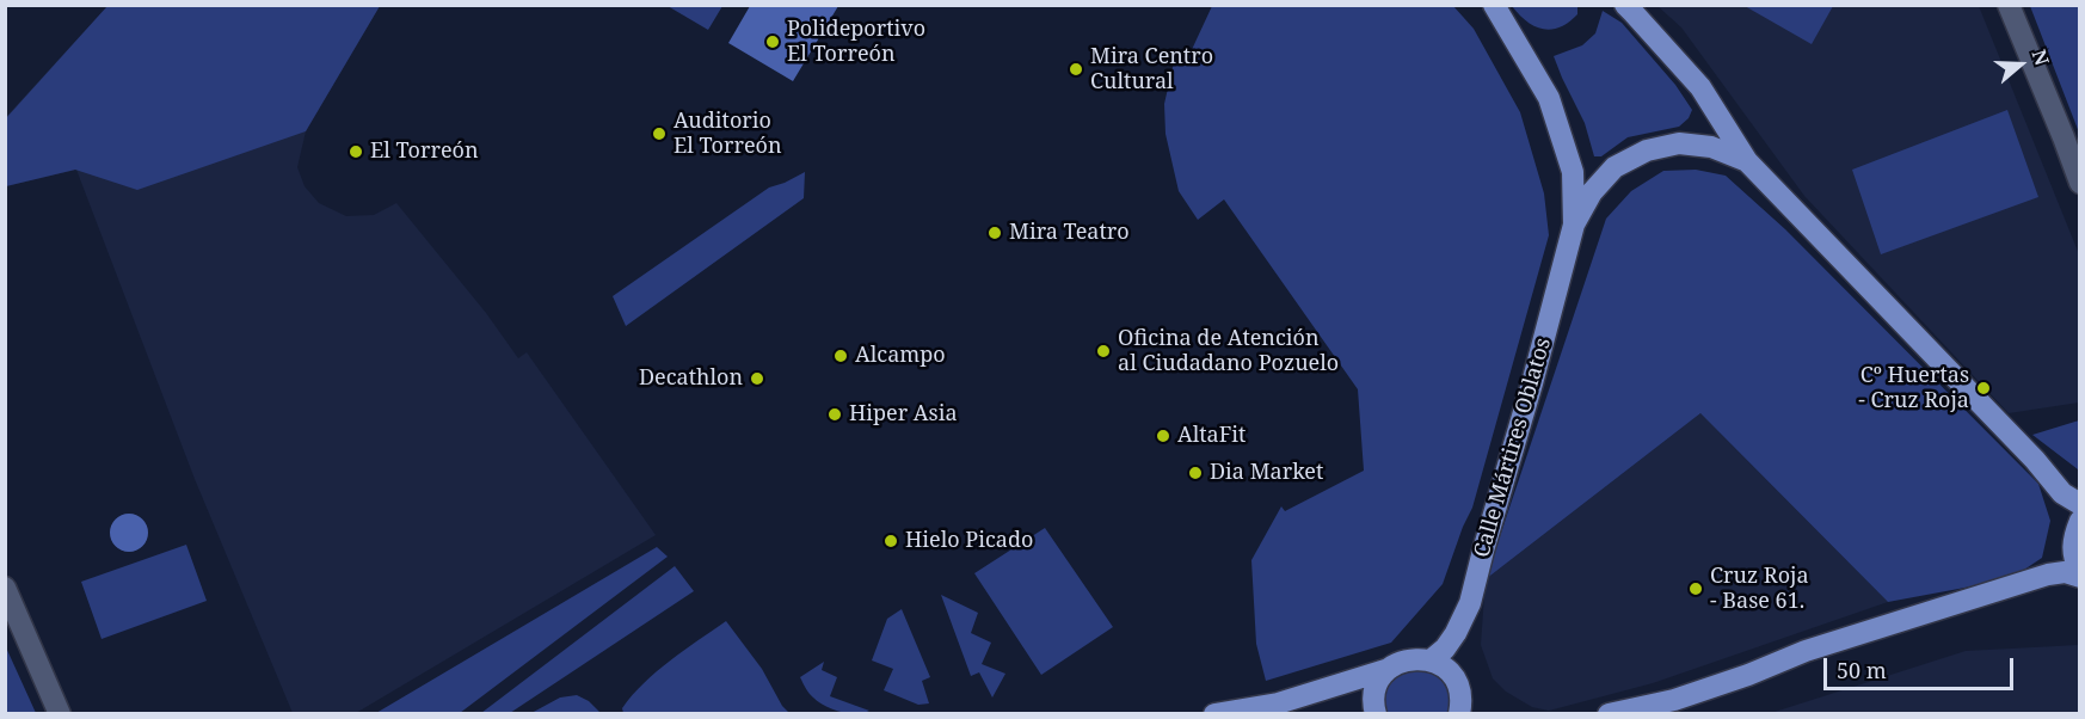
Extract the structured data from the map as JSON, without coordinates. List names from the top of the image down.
{
  "streets": {
    "main road": ["Calle Mártires Oblatos"]
  },
  "places": [
    "Polideportivo El Torreón",
    "Mira Centro Cultural",
    "Auditorio El Torreón",
    "El Torreón",
    "Mira Teatro",
    "Oficina de Atención al Ciudadano Pozuelo",
    "Alcampo",
    "Decathlon",
    "Cº Huertas - Cruz Roja",
    "Hiper Asia",
    "AltaFit",
    "Dia Market",
    "Hielo Picado",
    "Cruz Roja - Base 61."
  ],
  "scale_bar": "50 m",
  "north": "right"
}
